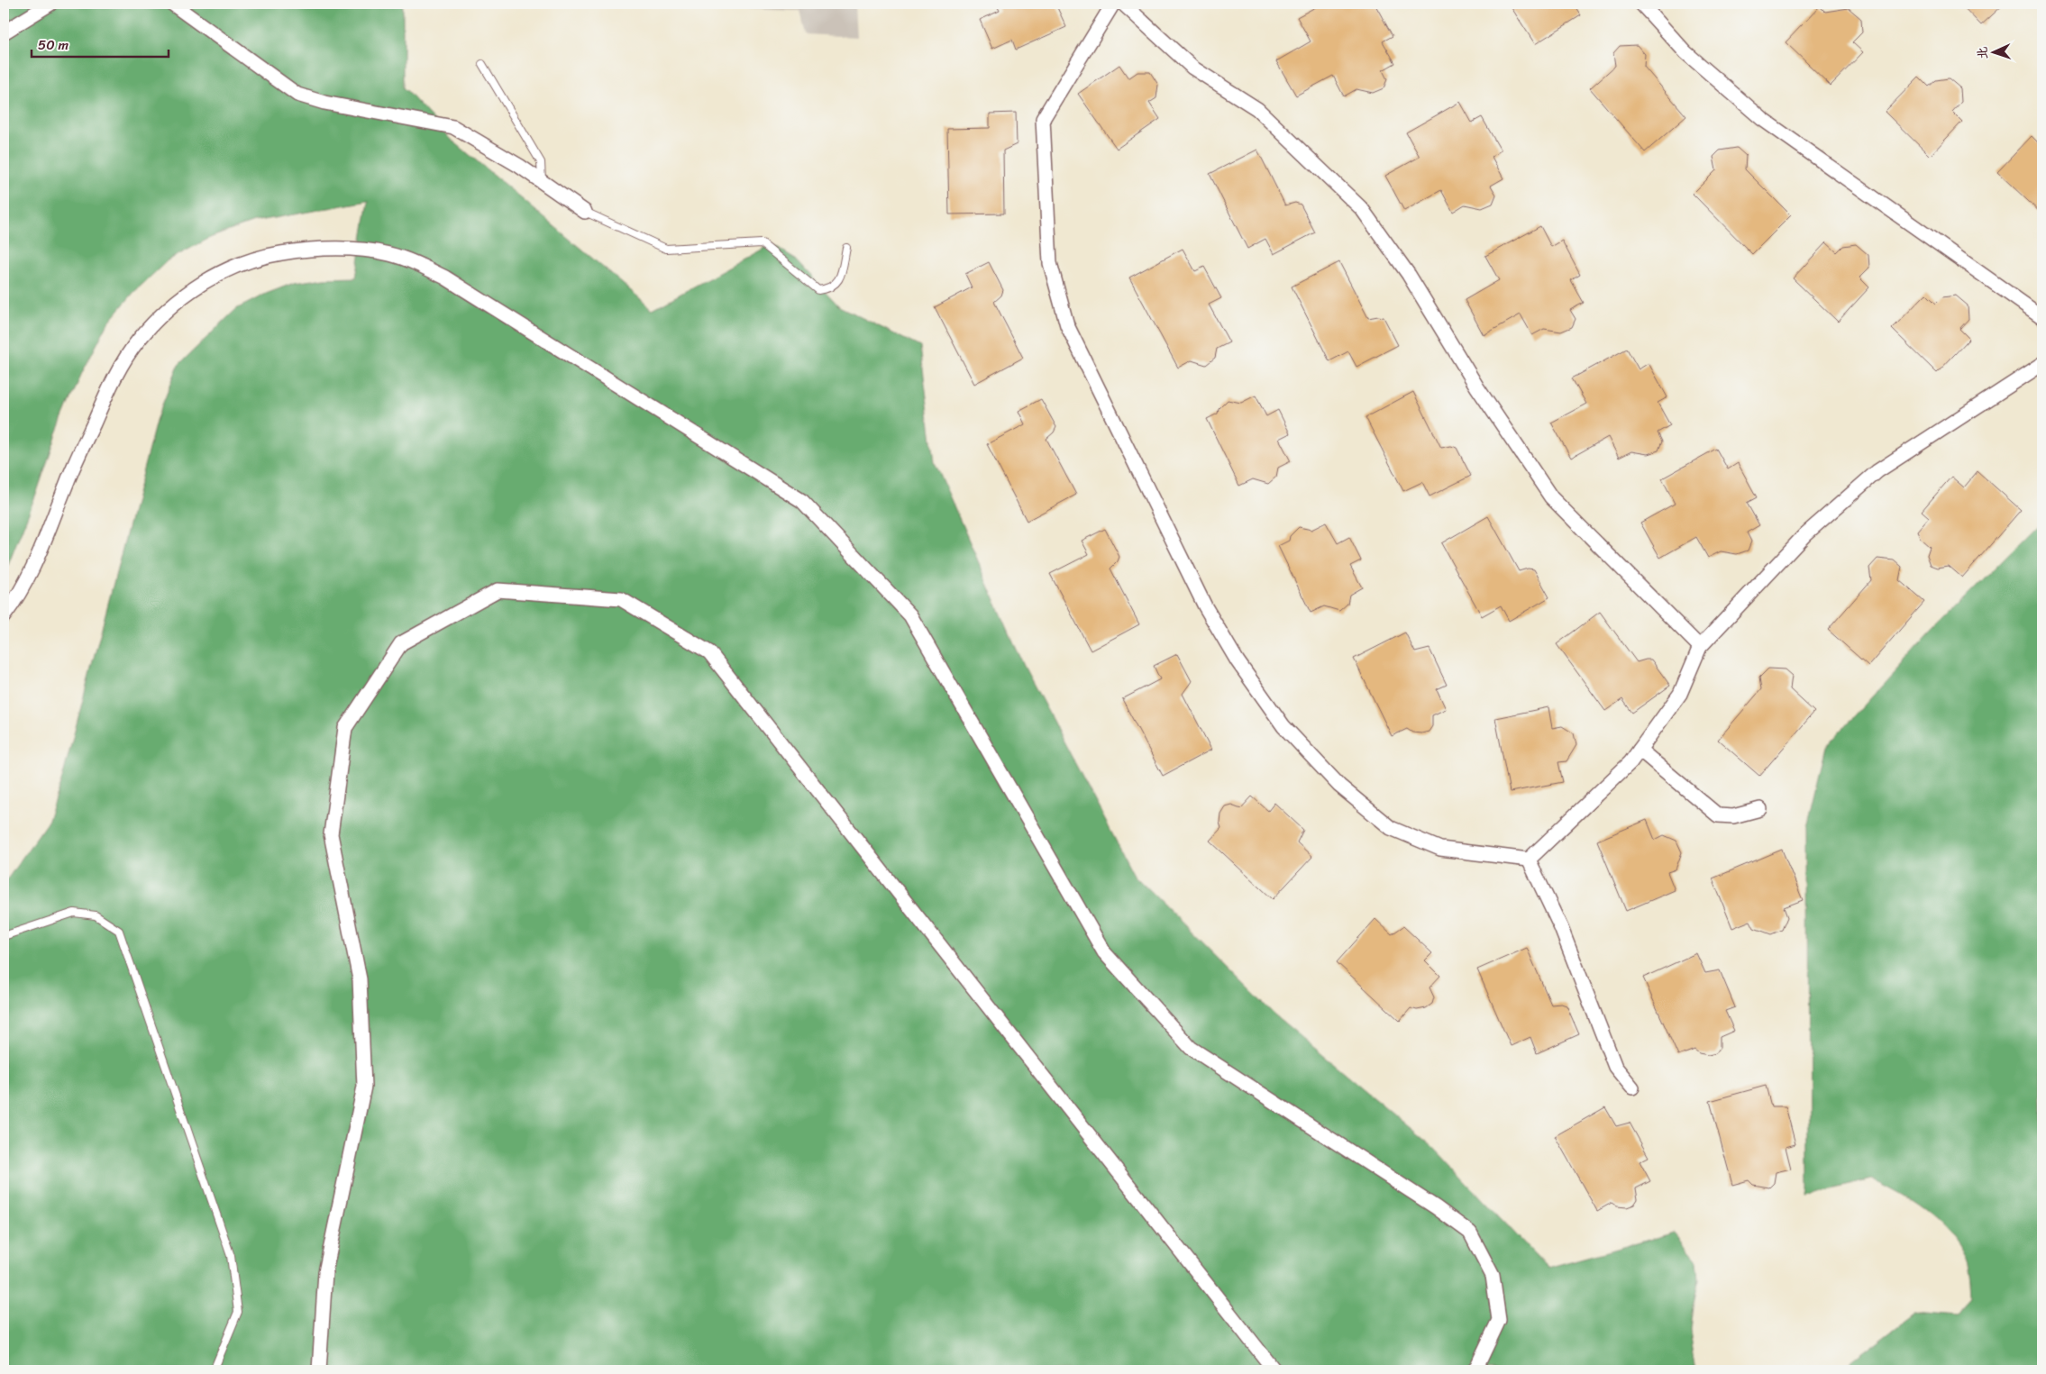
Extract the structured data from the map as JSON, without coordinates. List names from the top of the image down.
{
  "scale_bar": "50 m",
  "north": "left"
}
